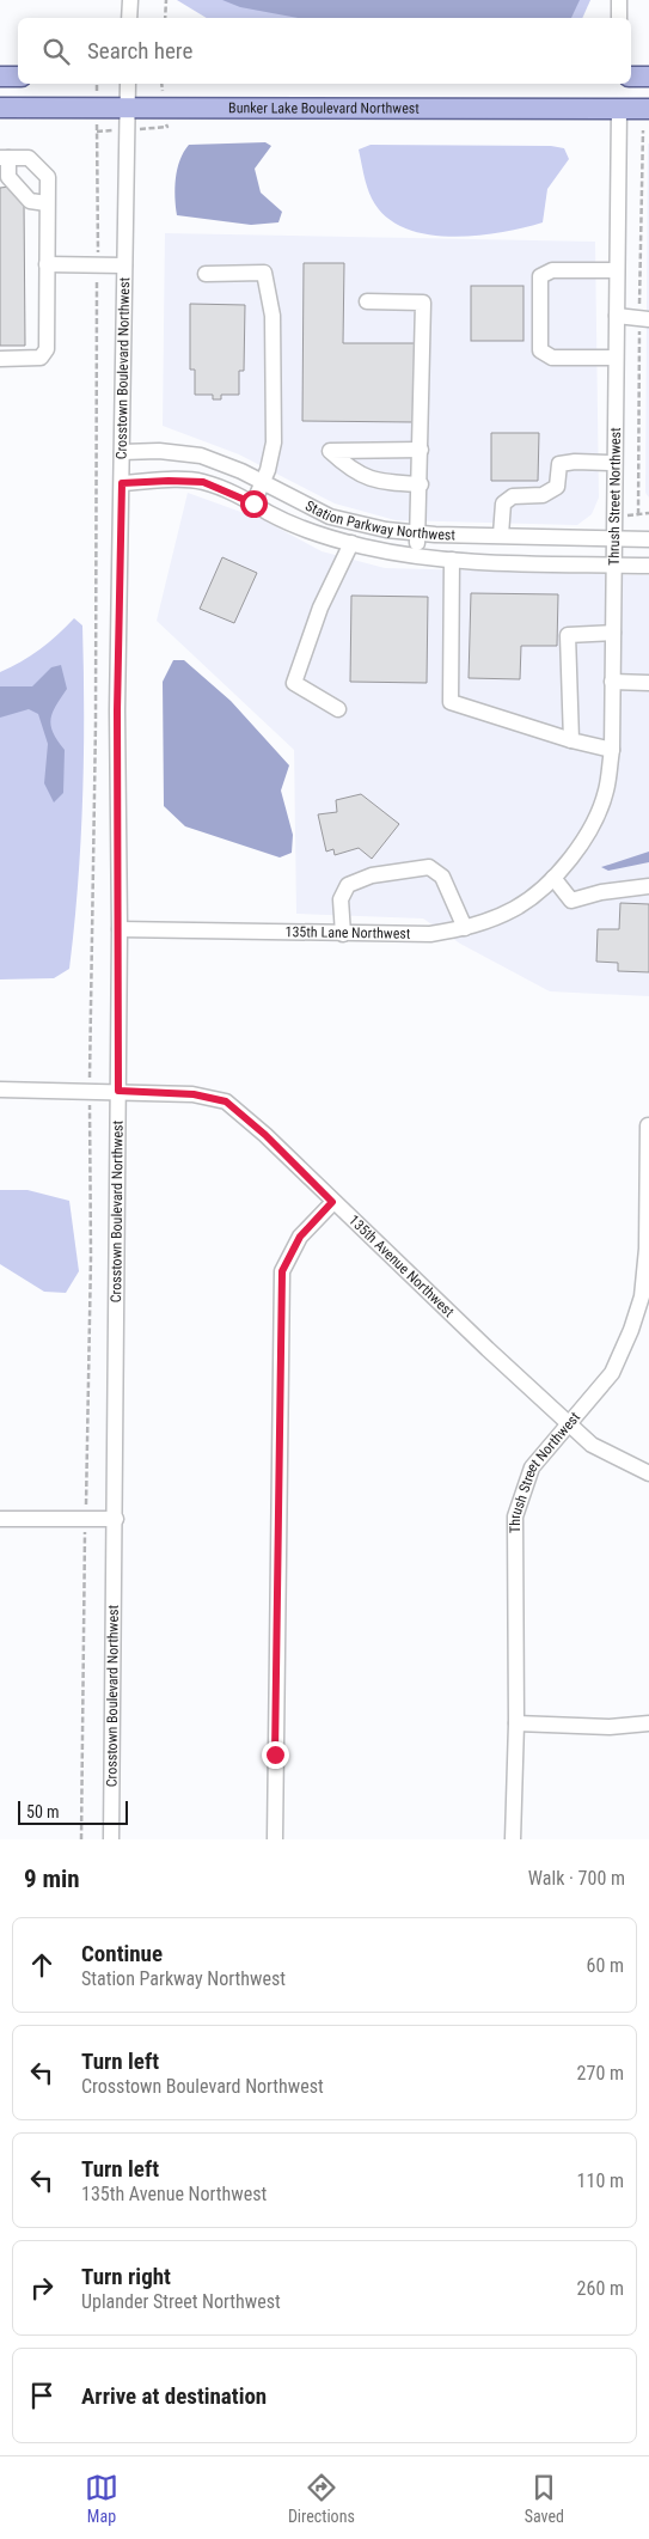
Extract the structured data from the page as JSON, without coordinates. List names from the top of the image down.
{
  "streets": {
    "main road": ["Bunker Lake Boulevard Northwest"],
    "street": [
      "Crosstown Boulevard Northwest",
      "Thrush Street Northwest",
      "Station Parkway Northwest",
      "135th Lane Northwest",
      "135th Avenue Northwest"
    ]
  },
  "crossings": [
    ["Bunker Lake Boulevard Northwest", "Crosstown Boulevard Northwest"],
    ["Bunker Lake Boulevard Northwest", "Thrush Street Northwest"],
    ["Crosstown Boulevard Northwest", "Station Parkway Northwest"],
    ["Crosstown Boulevard Northwest", "135th Lane Northwest"],
    ["Crosstown Boulevard Northwest", "135th Avenue Northwest"],
    ["Thrush Street Northwest", "Station Parkway Northwest"],
    ["Thrush Street Northwest", "135th Lane Northwest"],
    ["Thrush Street Northwest", "135th Avenue Northwest"]
  ],
  "scale_bar": "50 m",
  "page": {
    "search": "Search here",
    "scale": "50 m",
    "heading": ["9 min", "Walk · 700 m"],
    "list": [
      ["Continue", "Station Parkway Northwest", "60 m"],
      ["Turn left", "Crosstown Boulevard Northwest", "270 m"],
      ["Turn left", "135th Avenue Northwest", "110 m"],
      ["Turn right", "Uplander Street Northwest", "260 m"],
      "Arrive at destination"
    ],
    "nav": ["Map", "Directions", "Saved"]
  }
}
